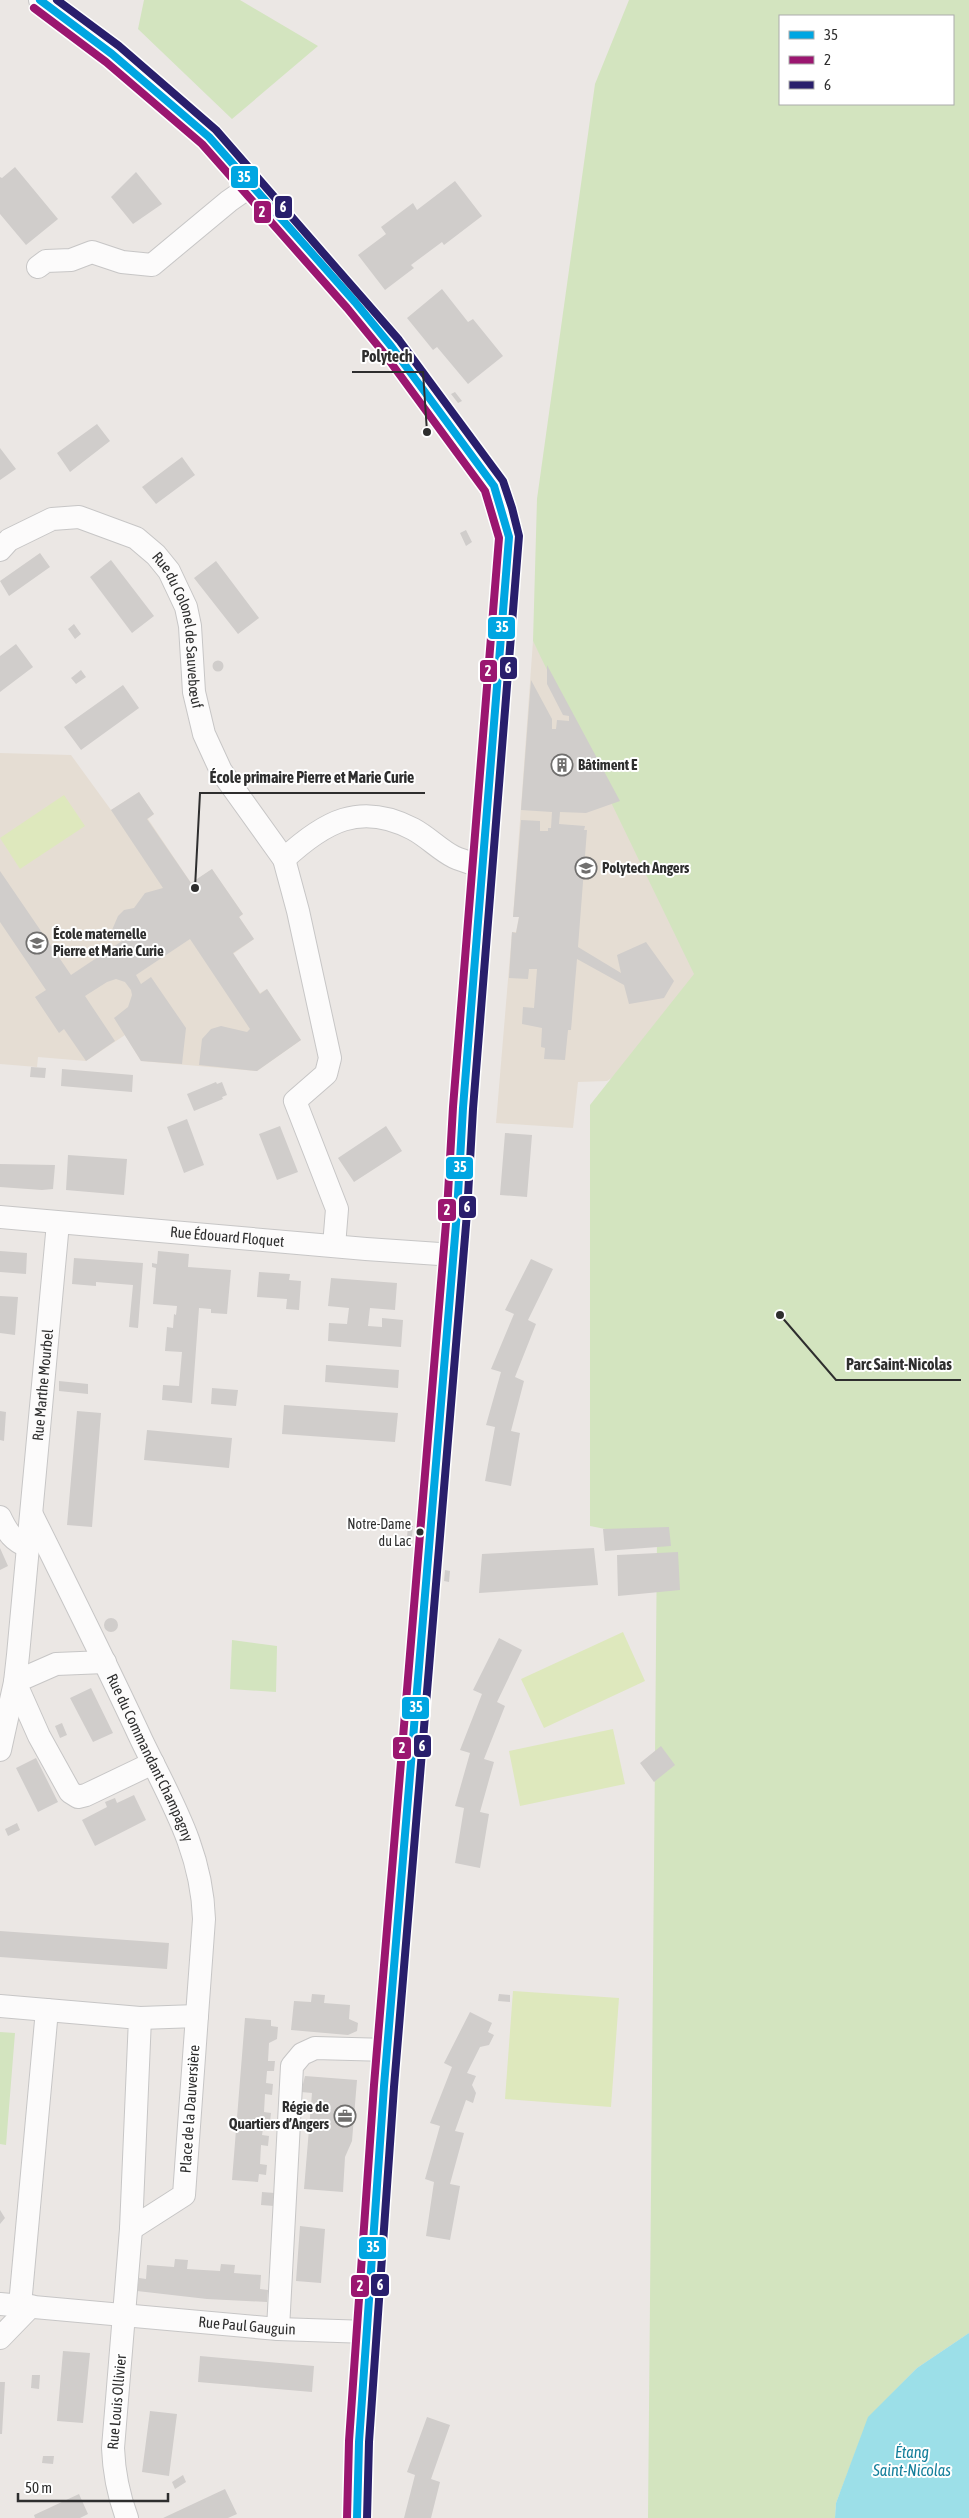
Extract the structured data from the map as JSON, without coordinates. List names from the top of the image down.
{
  "streets": {
    "street": [
      "Rue du Colonel de Sauvebœuf",
      "Rue Édouard Floquet",
      "Rue Marthe Mourbel",
      "Rue du Commandant Champagny",
      "Place de la Dauversière",
      "Rue Paul Gauguin",
      "Rue Louis Ollivier"
    ]
  },
  "crossings": [
    ["Rue Édouard Floquet", "Rue Marthe Mourbel"],
    ["Rue Marthe Mourbel", "Rue du Commandant Champagny"],
    ["Rue du Commandant Champagny", "Place de la Dauversière"],
    ["Rue Paul Gauguin", "Rue Louis Ollivier"]
  ],
  "water": ["Étang Saint-Nicolas"],
  "places": {
    "other": [
      "Polytech",
      "École primaire Pierre et Marie Curie",
      "Parc Saint-Nicolas",
      "Notre-Dame du Lac"
    ],
    "building": ["Bâtiment E"],
    "school or university": ["Polytech Angers", "École maternelle Pierre et Marie Curie"],
    "office": ["Régie de Quartiers d’Angers"]
  },
  "lines": ["transit line 35", "transit line 6", "transit line 2"],
  "legend": ["35", "2", "6"],
  "scale_bar": "50 m"
}
